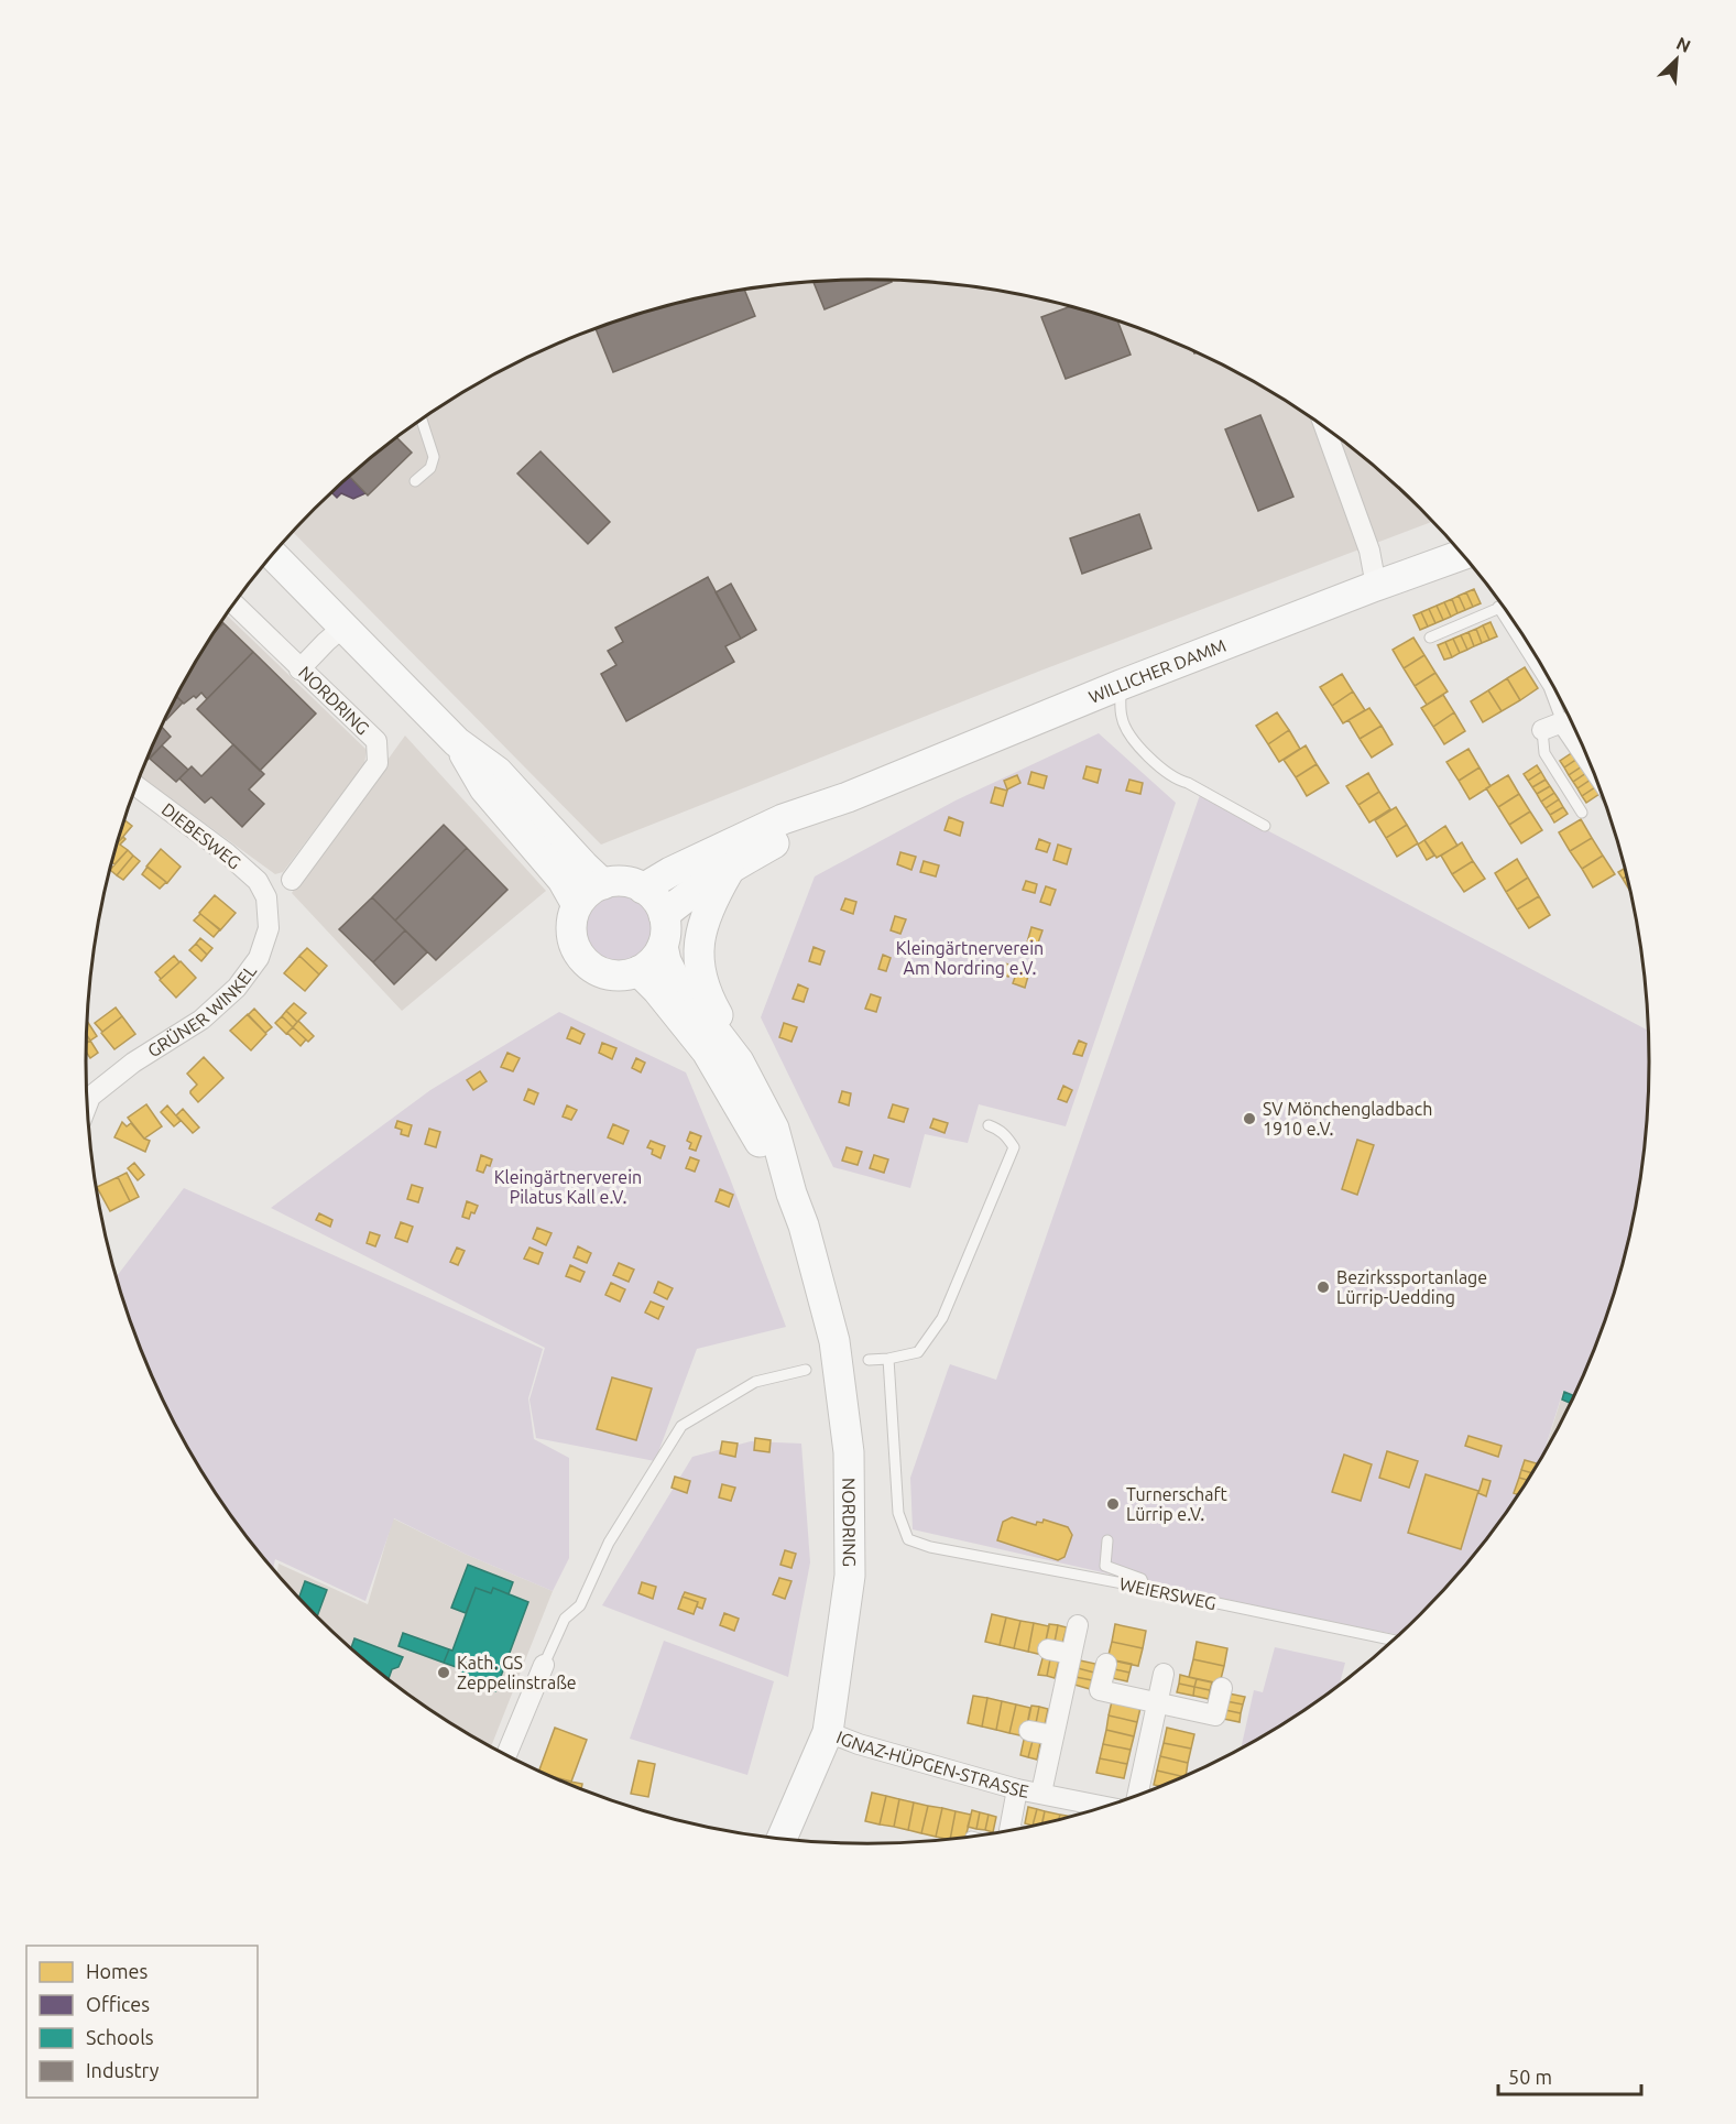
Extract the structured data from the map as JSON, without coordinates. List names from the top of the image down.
{
  "streets": {
    "main road": ["WILLICHER DAMM", "NORDRING"],
    "street": ["DIEBESWEG", "GRÜNER WINKEL", "IGNAZ-HÜPGEN-STRASSE"],
    "lane": ["WEIERSWEG"]
  },
  "crossings": [
    ["WILLICHER DAMM", "NORDRING"],
    ["NORDRING", "IGNAZ-HÜPGEN-STRASSE"],
    ["DIEBESWEG", "GRÜNER WINKEL"]
  ],
  "parks": ["Kleingärtnerverein Am Nordring e.V.", "Kleingärtnerverein Pilatus Kall e.V."],
  "places": [
    "SV Mönchengladbach 1910 e.V.",
    "Bezirkssportanlage Lürrip-Uedding",
    "Turnerschaft Lürrip e.V.",
    "Kath. GS Zeppelinstraße"
  ],
  "legend": [
    "Homes",
    "Offices",
    "Schools",
    "Industry"
  ],
  "scale_bar": "50 m",
  "north": "top right"
}
